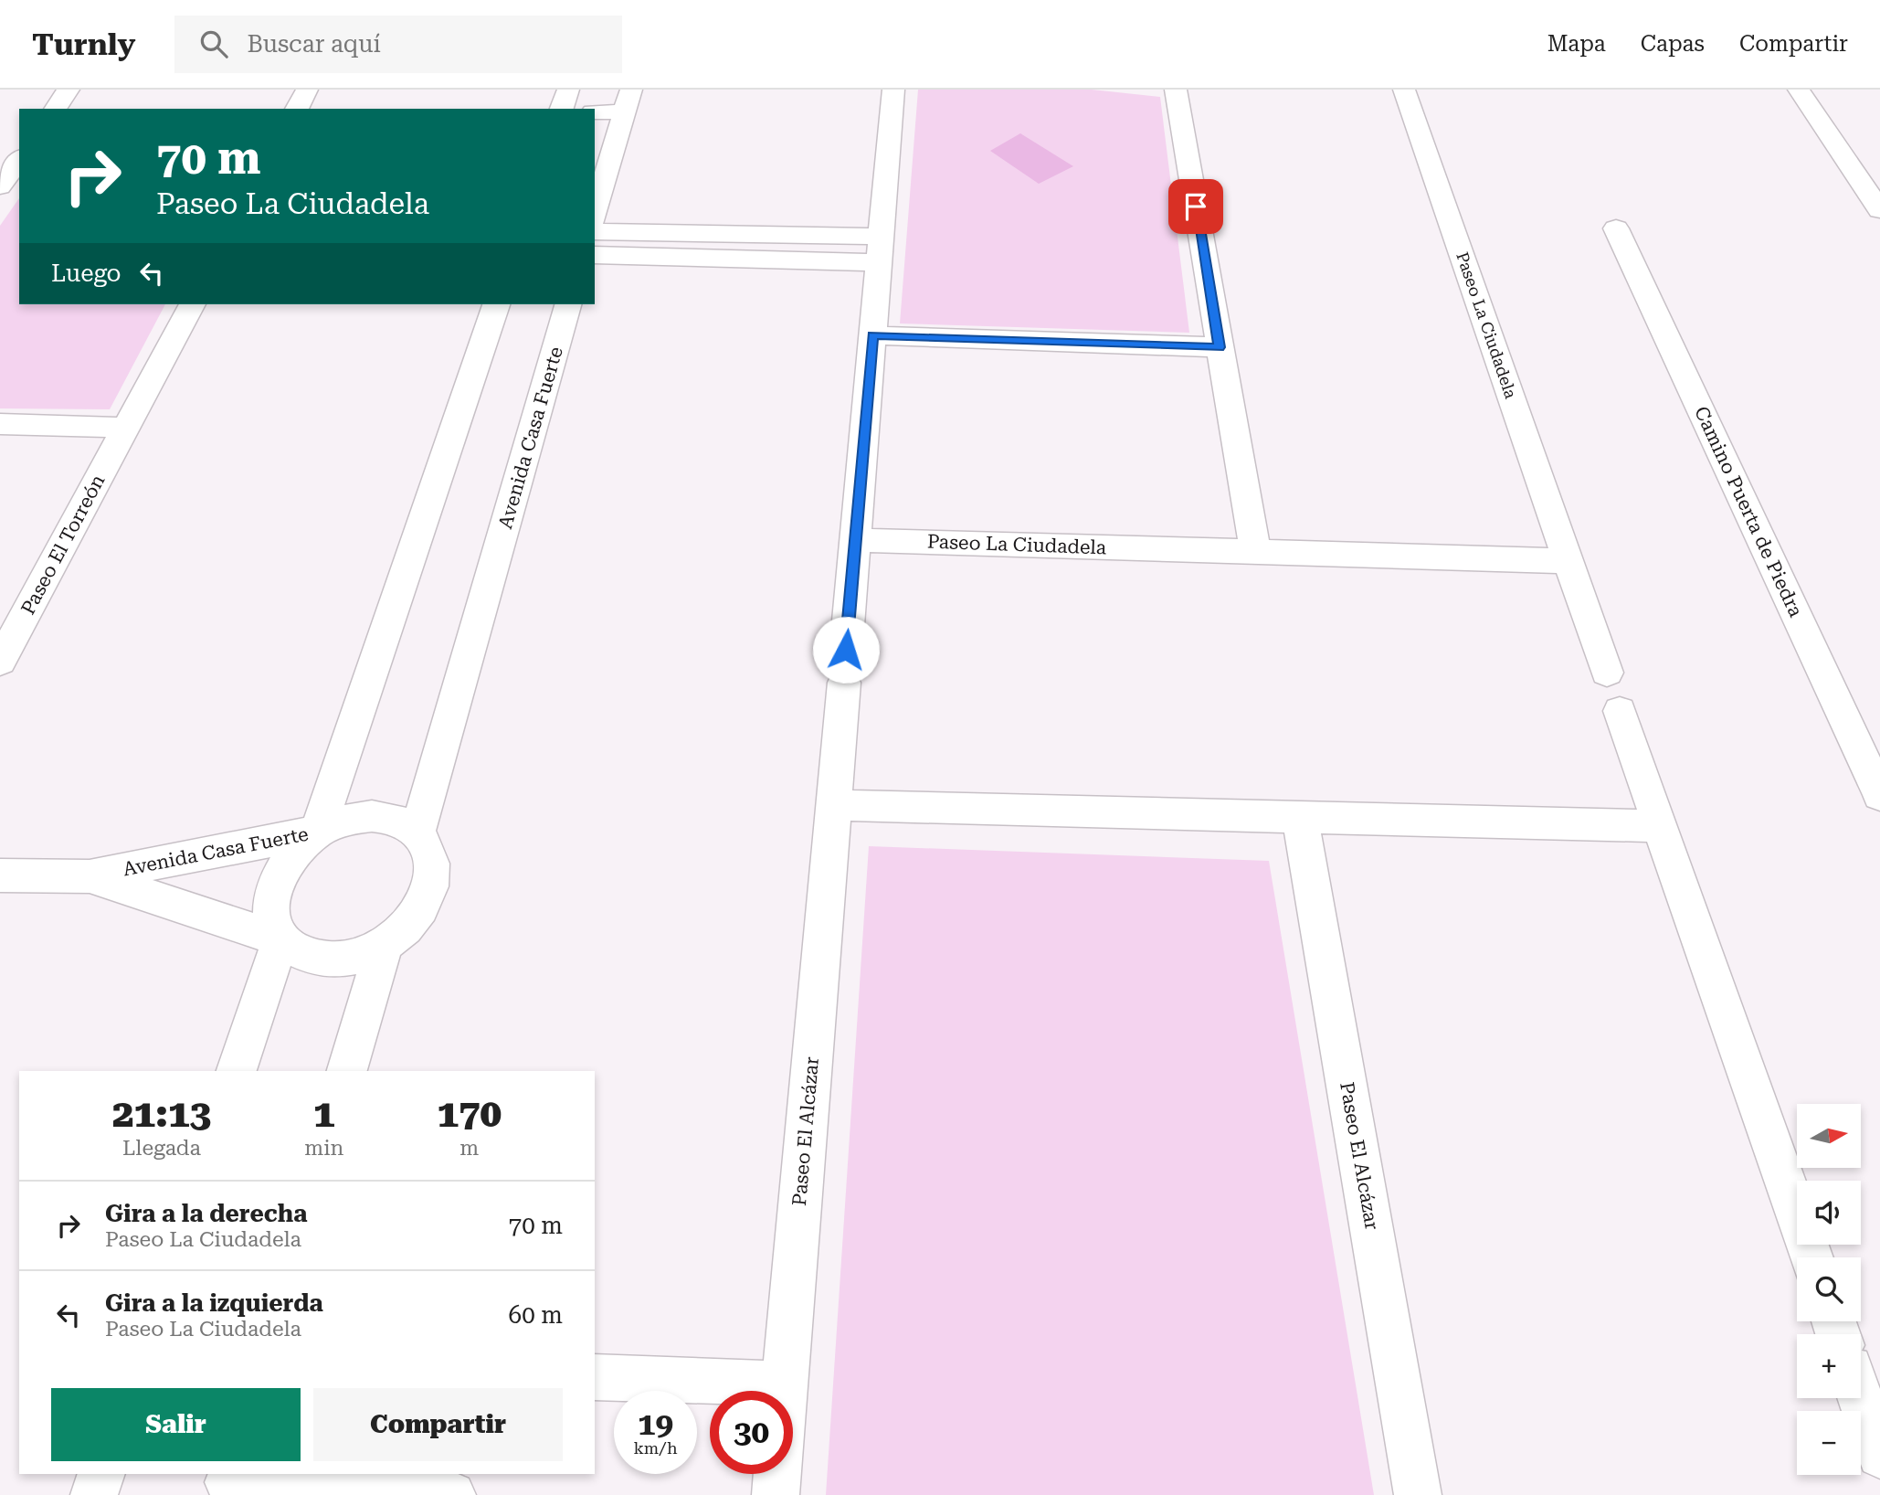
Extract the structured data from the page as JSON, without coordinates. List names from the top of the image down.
{
  "streets": {
    "street": [
      "Paseo La Ciudadela",
      "Avenida Casa Fuerte",
      "Camino Puerta de Piedra",
      "Paseo El Torreón",
      "Paseo El Alcázar"
    ]
  },
  "crossings": [
    ["Paseo La Ciudadela", "Paseo El Alcázar"]
  ],
  "north": "right",
  "page": {
    "header": "Turnly",
    "search": "Buscar aquí",
    "nav": ["Mapa", "Capas", "Compartir"],
    "turn": ["70 m", "Paseo La Ciudadela"],
    "then": "Luego",
    "eta": [
      "21:13",
      "Llegada",
      "1",
      "min",
      "170",
      "m"
    ],
    "map_buttons": ["+", "−"],
    "list": [
      {
        "name": "Gira a la derecha",
        "note": "Paseo La Ciudadela",
        "value": "70 m"
      },
      {
        "name": "Gira a la izquierda",
        "note": "Paseo La Ciudadela",
        "value": "60 m"
      }
    ],
    "buttons": ["Salir", "Compartir"],
    "speed": "19 km/h",
    "limit": "30"
  }
}
